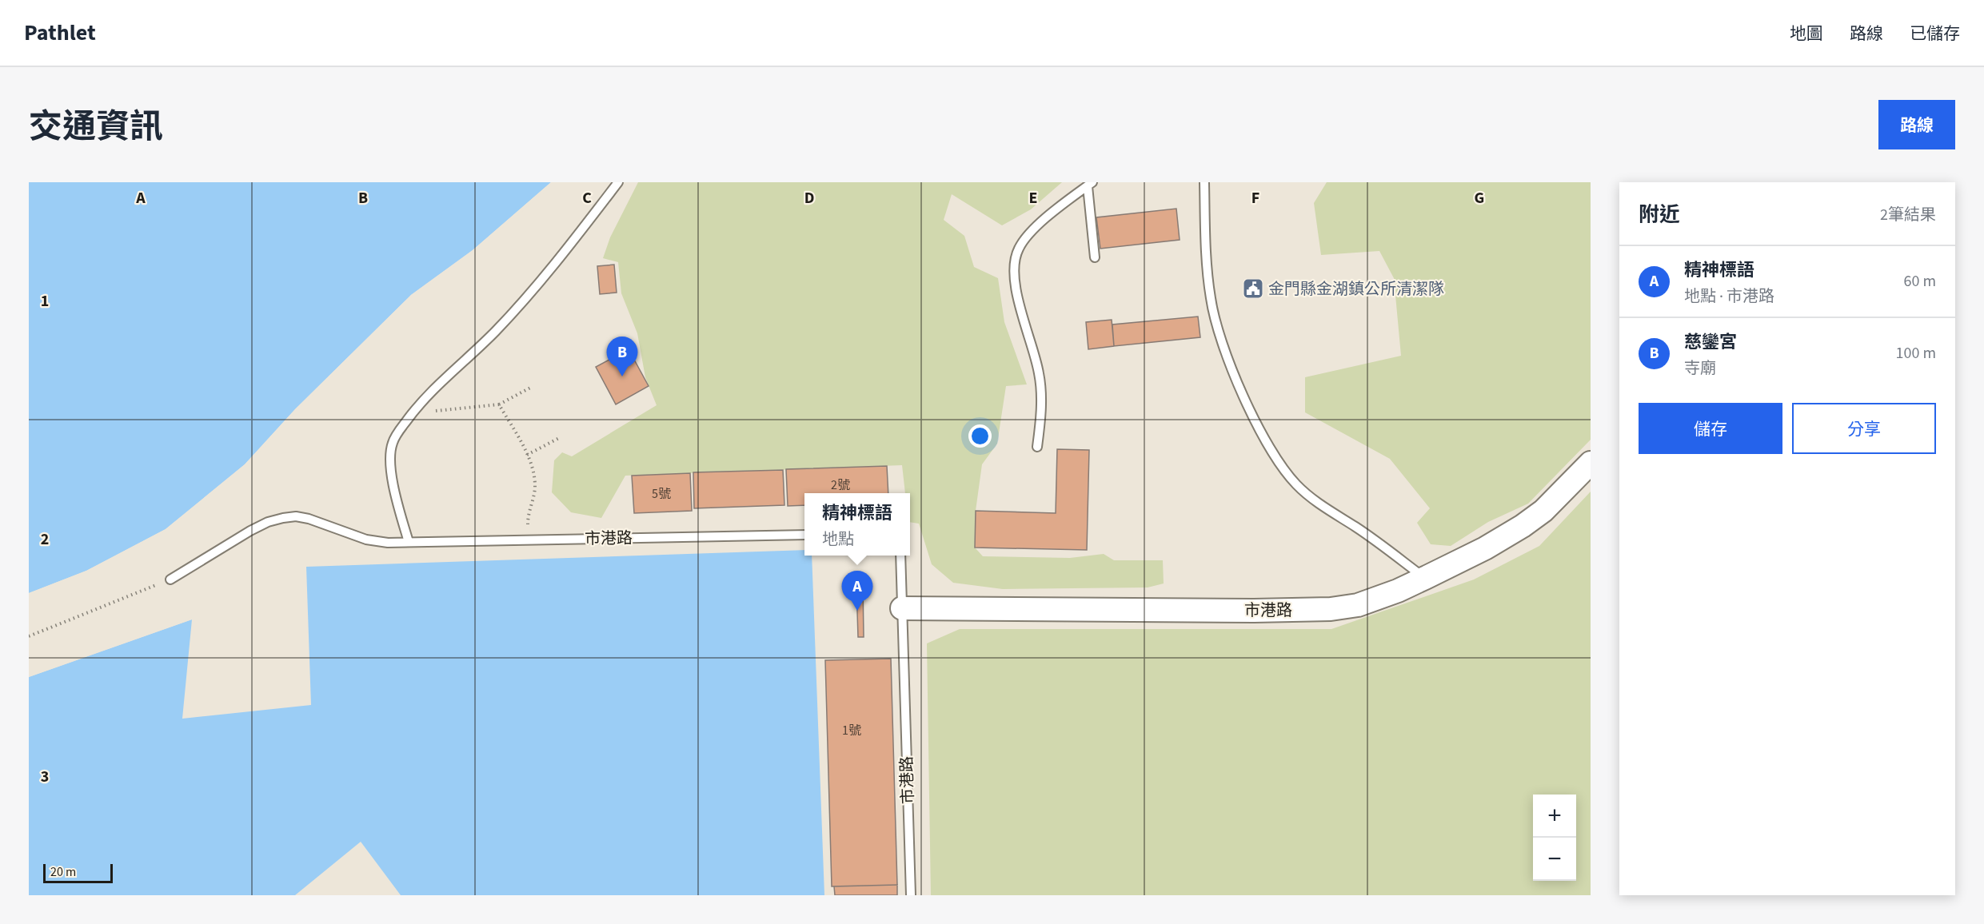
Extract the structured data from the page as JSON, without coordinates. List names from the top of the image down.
{
  "streets": {
    "street": ["市港路"]
  },
  "places": {
    "public building": ["金門縣金湖鎮公所清潔隊"]
  },
  "house_numbers": ["2號", "5號", "1號"],
  "scale_bar": "20 m",
  "page": {
    "header": "Pathlet",
    "nav": ["地圖", "路線", "已儲存"],
    "title": "交通資訊",
    "buttons": [
      "路線",
      ["儲存", "分享"]
    ],
    "heading": ["附近", "2筆結果"],
    "list": [
      {
        "mark": "A",
        "name": "精神標語",
        "note": "地點 · 市港路",
        "value": "60 m"
      },
      {
        "mark": "B",
        "name": "慈鑾宮",
        "note": "寺廟",
        "value": "100 m"
      }
    ],
    "pins": ["B", "A"],
    "popup": ["精神標語", "地點"],
    "map_buttons": ["+", "−"],
    "scale": "20 m"
  },
  "grid": {
    "columns": [
      "A",
      "B",
      "C",
      "D",
      "E",
      "F",
      "G"
    ],
    "rows": ["1", "2", "3"]
  }
}
